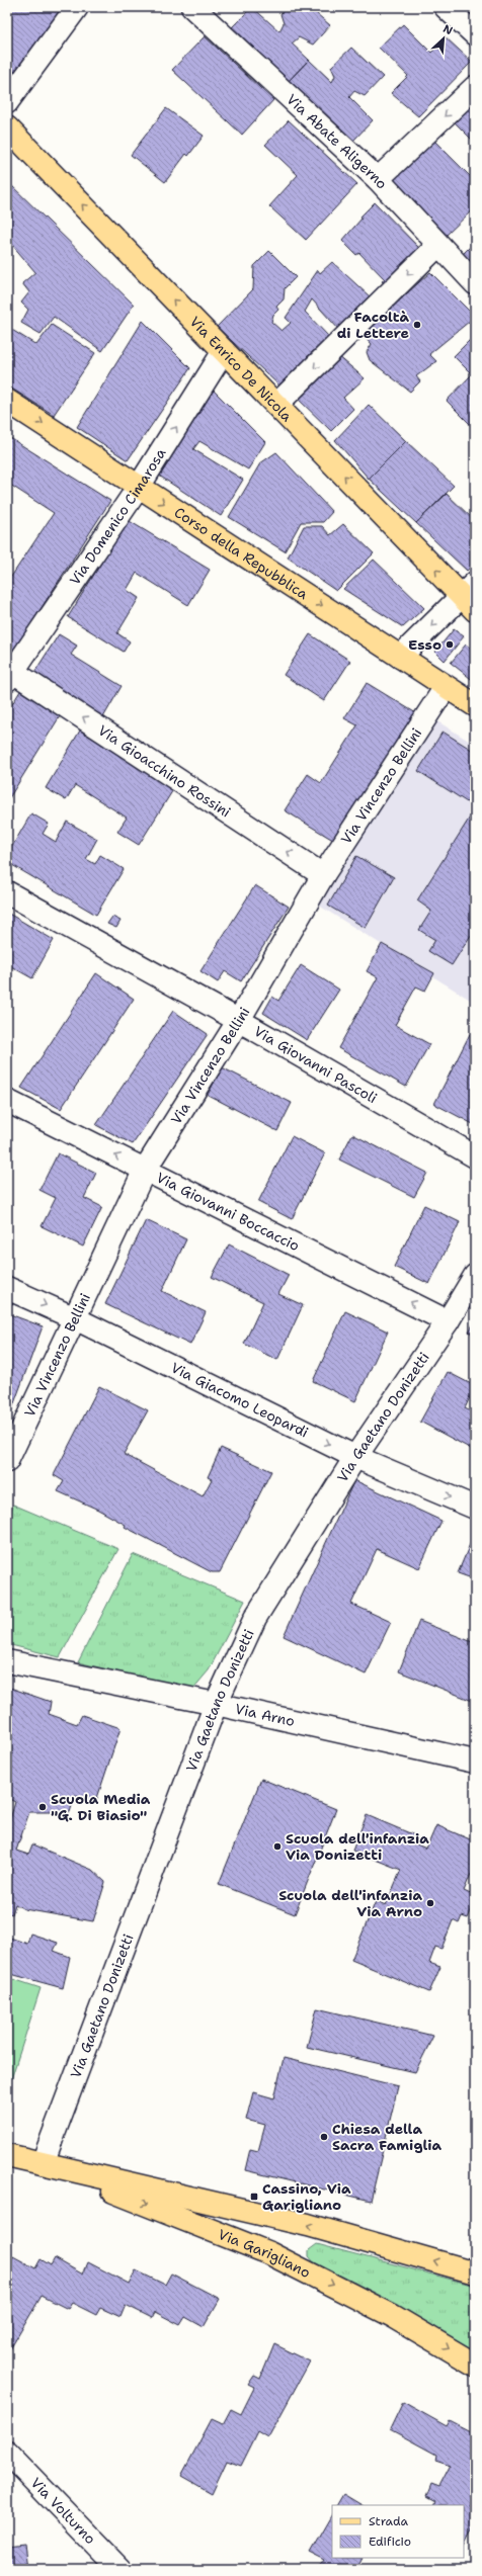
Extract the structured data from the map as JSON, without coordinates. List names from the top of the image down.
{
  "streets": {
    "main road": ["Via Enrico De Nicola", "Corso della Repubblica", "Via Garigliano"],
    "street": [
      "Via Abate Aligerno",
      "Via Domenico Cimarosa",
      "Via Gioacchino Rossini",
      "Via Vincenzo Bellini",
      "Via Giovanni Pascoli",
      "Via Giovanni Boccaccio",
      "Via Giacomo Leopardi",
      "Via Gaetano Donizetti",
      "Via Arno",
      "Via Volturno"
    ]
  },
  "crossings": [
    ["Via Enrico De Nicola", "Via Domenico Cimarosa"],
    ["Via Domenico Cimarosa", "Corso della Repubblica"],
    ["Via Domenico Cimarosa", "Via Gioacchino Rossini"],
    ["Corso della Repubblica", "Via Vincenzo Bellini"],
    ["Via Gioacchino Rossini", "Via Vincenzo Bellini"],
    ["Via Vincenzo Bellini", "Via Giovanni Pascoli"],
    ["Via Vincenzo Bellini", "Via Giovanni Boccaccio"],
    ["Via Vincenzo Bellini", "Via Giacomo Leopardi"],
    ["Via Giovanni Boccaccio", "Via Gaetano Donizetti"],
    ["Via Giacomo Leopardi", "Via Gaetano Donizetti"],
    ["Via Gaetano Donizetti", "Via Arno"],
    ["Via Gaetano Donizetti", "Via Garigliano"]
  ],
  "one_way": [
    "Via Enrico De Nicola",
    "Via Domenico Cimarosa",
    "Corso della Repubblica",
    "Via Gioacchino Rossini",
    "Via Giovanni Boccaccio",
    "Via Giacomo Leopardi"
  ],
  "places": {
    "other": [
      "Facoltà di Lettere",
      "Esso",
      "Scuola Media \"G. Di Biasio\"",
      "Scuola dell'infanzia Via Donizetti",
      "Scuola dell'infanzia Via Arno",
      "Chiesa della Sacra Famiglia"
    ],
    "transit": ["Cassino, Via Garigliano"]
  },
  "legend": ["Strada", "Edificio"],
  "north": "top right"
}
